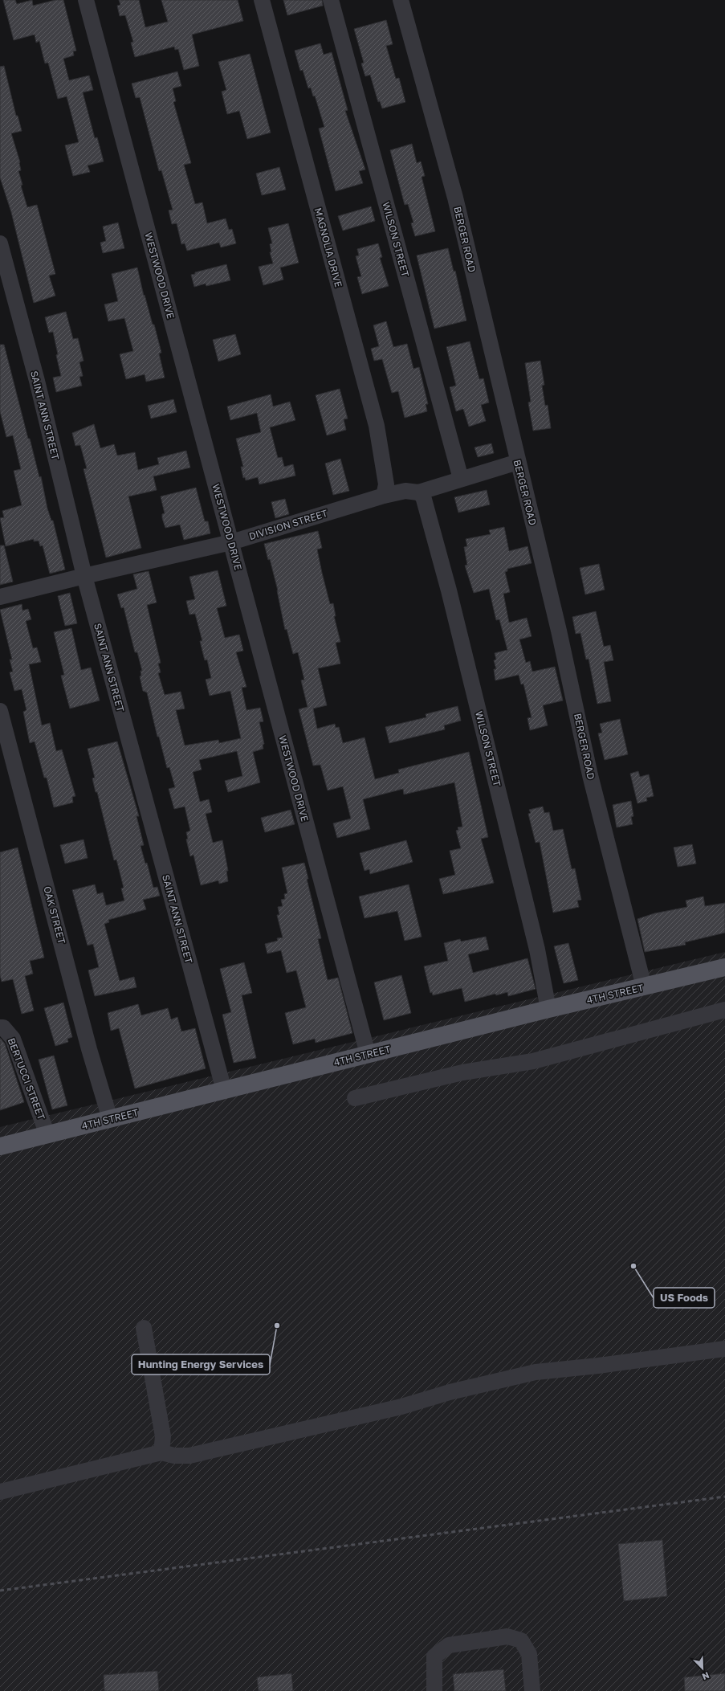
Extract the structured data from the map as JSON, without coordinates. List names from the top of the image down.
{
  "streets": {
    "main road": ["4TH STREET"],
    "street": [
      "WILSON STREET",
      "BERGER ROAD",
      "MAGNOLIA DRIVE",
      "WESTWOOD DRIVE",
      "SAINT ANN STREET",
      "DIVISION STREET",
      "OAK STREET",
      "BERTUCCI STREET"
    ]
  },
  "crossings": [
    ["WILSON STREET", "DIVISION STREET"],
    ["WILSON STREET", "4TH STREET"],
    ["BERGER ROAD", "DIVISION STREET"],
    ["BERGER ROAD", "4TH STREET"],
    ["MAGNOLIA DRIVE", "DIVISION STREET"],
    ["WESTWOOD DRIVE", "DIVISION STREET"],
    ["WESTWOOD DRIVE", "4TH STREET"],
    ["SAINT ANN STREET", "DIVISION STREET"],
    ["SAINT ANN STREET", "4TH STREET"],
    ["OAK STREET", "4TH STREET"],
    ["4TH STREET", "BERTUCCI STREET"]
  ],
  "places": ["US Foods", "Hunting Energy Services"],
  "north": "bottom right"
}
